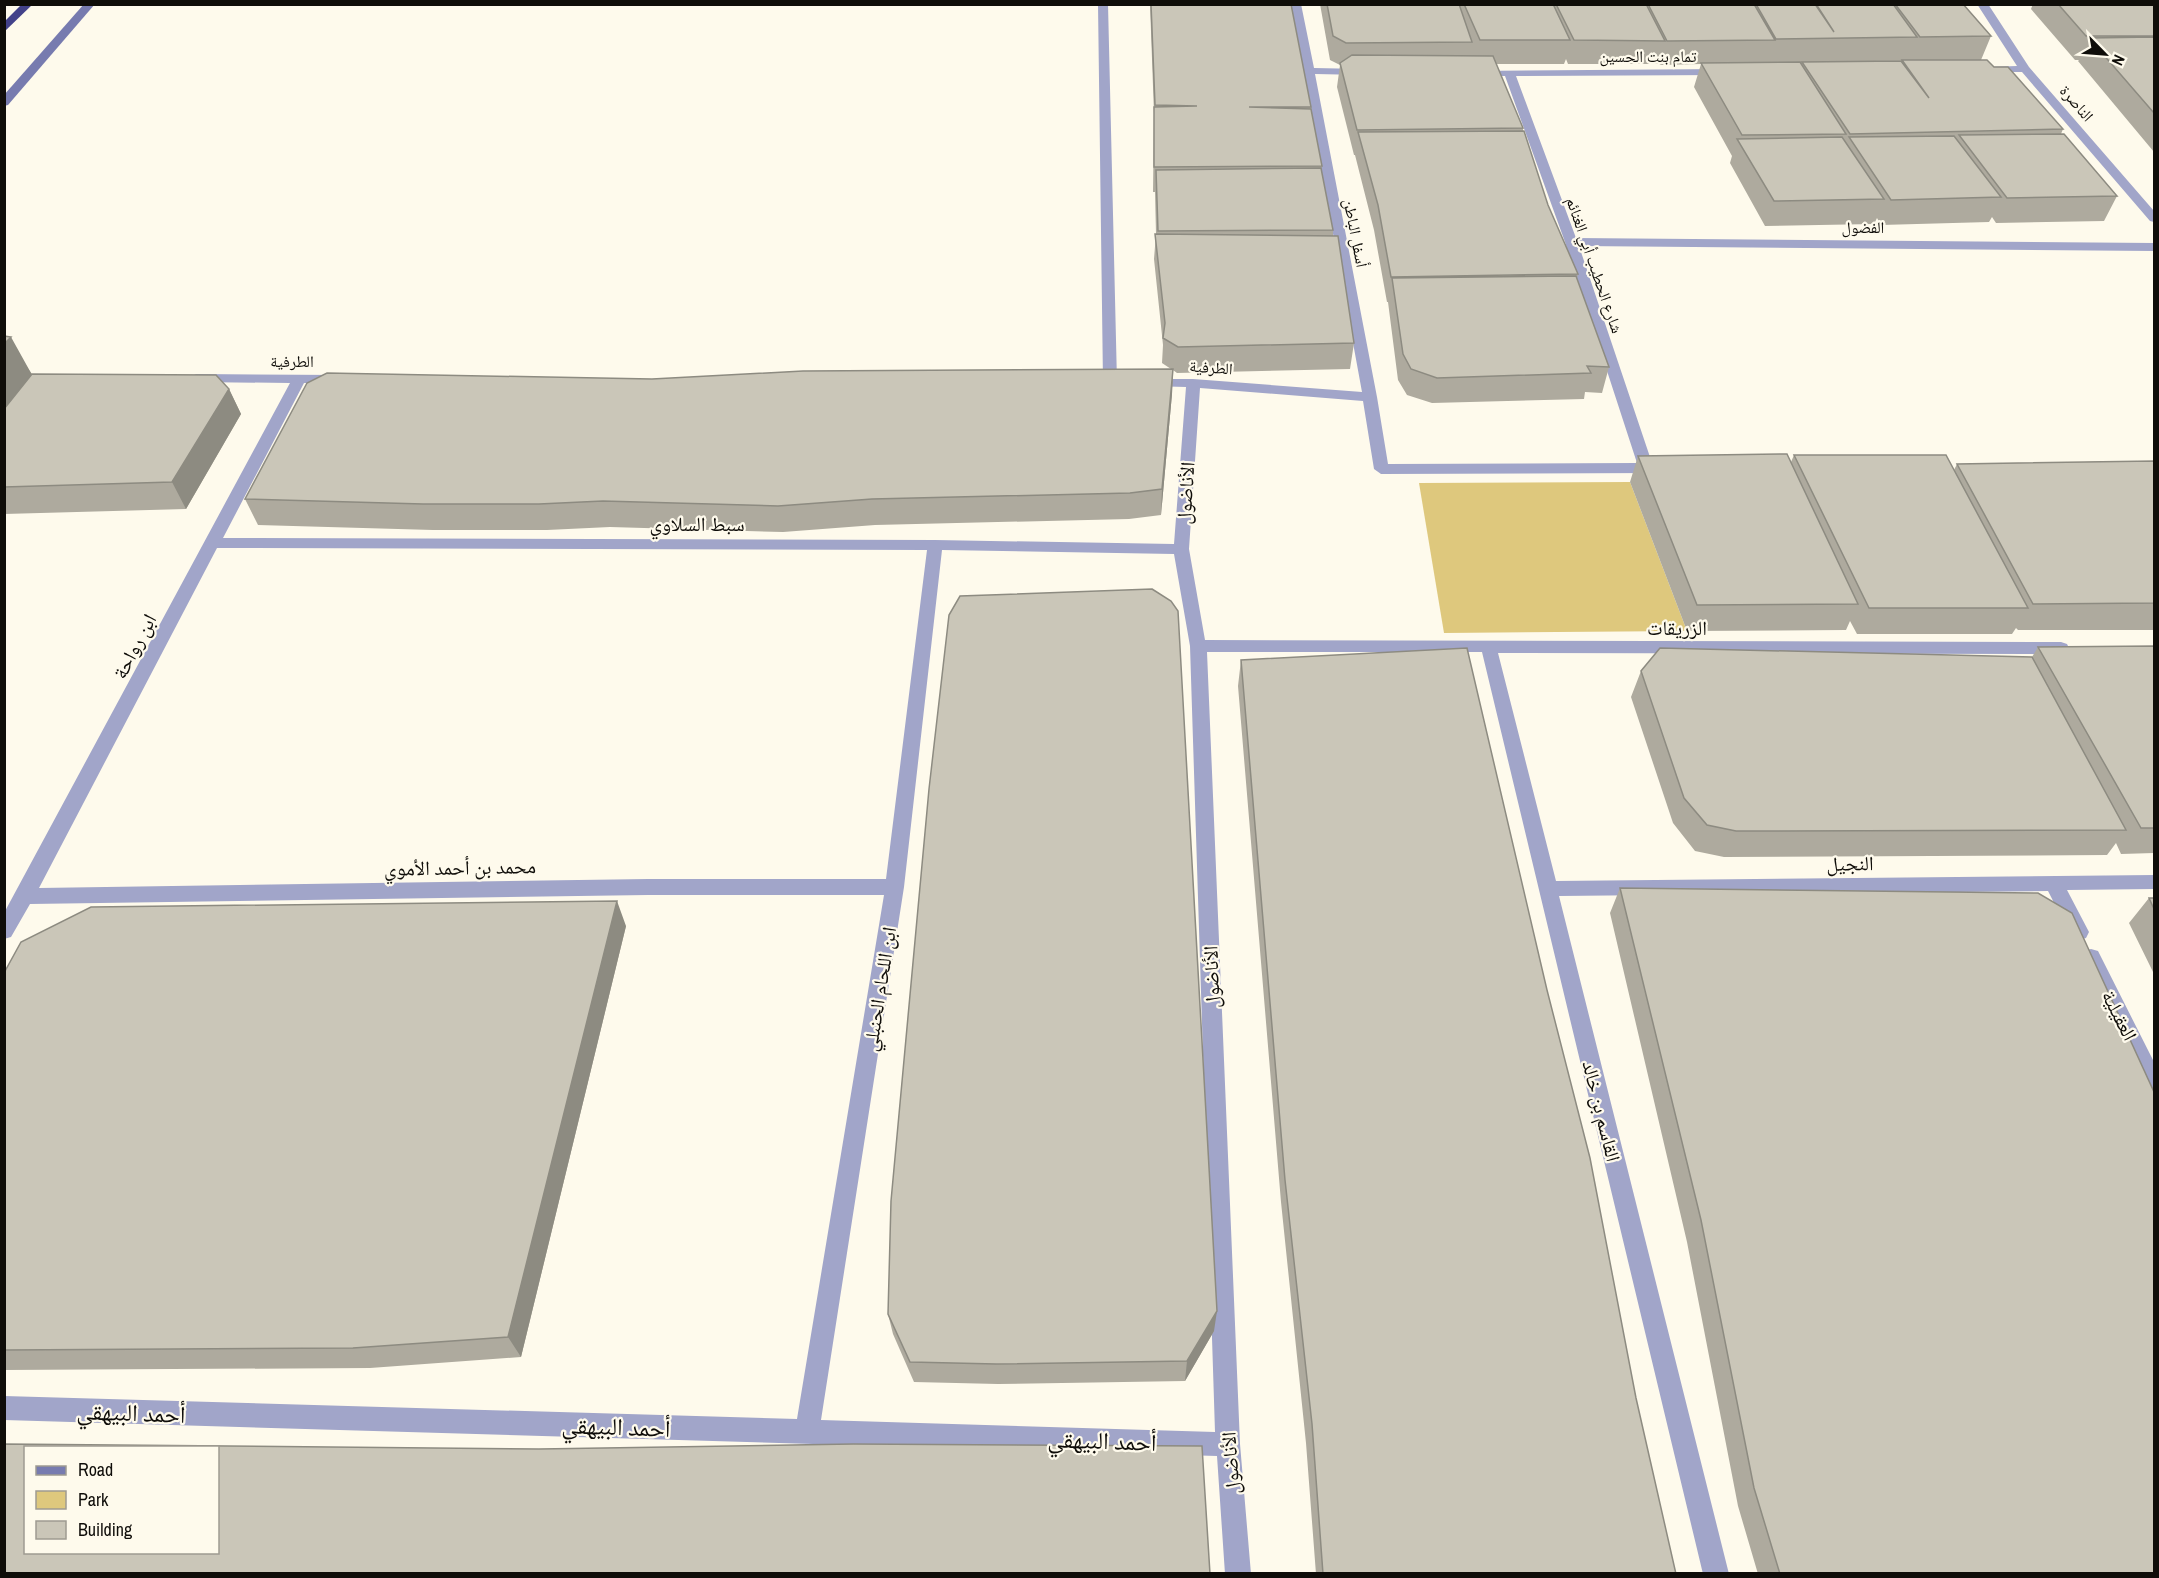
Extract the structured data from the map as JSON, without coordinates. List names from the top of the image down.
{
  "streets": {
    "street": [
      "تمام بنت الحسين",
      "الناصرة",
      "الفضول",
      "أسفل الباطن",
      "شارع الحطيب أبي الغنائم",
      "الطرفية",
      "الأناضول",
      "سبط السلاوي",
      "الزريقات",
      "ابن رواحة",
      "النجيل",
      "محمد بن أحمد الأموي",
      "ابن اللحام الحنبلي",
      "العقيلية",
      "القاسم بن خالد",
      "أحمد البيهقي"
    ]
  },
  "crossings": [
    ["تمام بنت الحسين", "شارع الحطيب أبي الغنائم"],
    ["الفضول", "شارع الحطيب أبي الغنائم"],
    ["أسفل الباطن", "شارع الحطيب أبي الغنائم"],
    ["أسفل الباطن", "الطرفية"],
    ["الطرفية", "الأناضول"],
    ["الطرفية", "ابن رواحة"],
    ["الأناضول", "سبط السلاوي"],
    ["الأناضول", "الزريقات"],
    ["الأناضول", "أحمد البيهقي"],
    ["سبط السلاوي", "ابن رواحة"],
    ["سبط السلاوي", "ابن اللحام الحنبلي"],
    ["الزريقات", "القاسم بن خالد"],
    ["ابن رواحة", "محمد بن أحمد الأموي"],
    ["النجيل", "العقيلية"],
    ["النجيل", "القاسم بن خالد"],
    ["محمد بن أحمد الأموي", "ابن اللحام الحنبلي"],
    ["ابن اللحام الحنبلي", "أحمد البيهقي"]
  ],
  "legend": ["Road", "Park", "Building"],
  "north": "bottom right"
}
